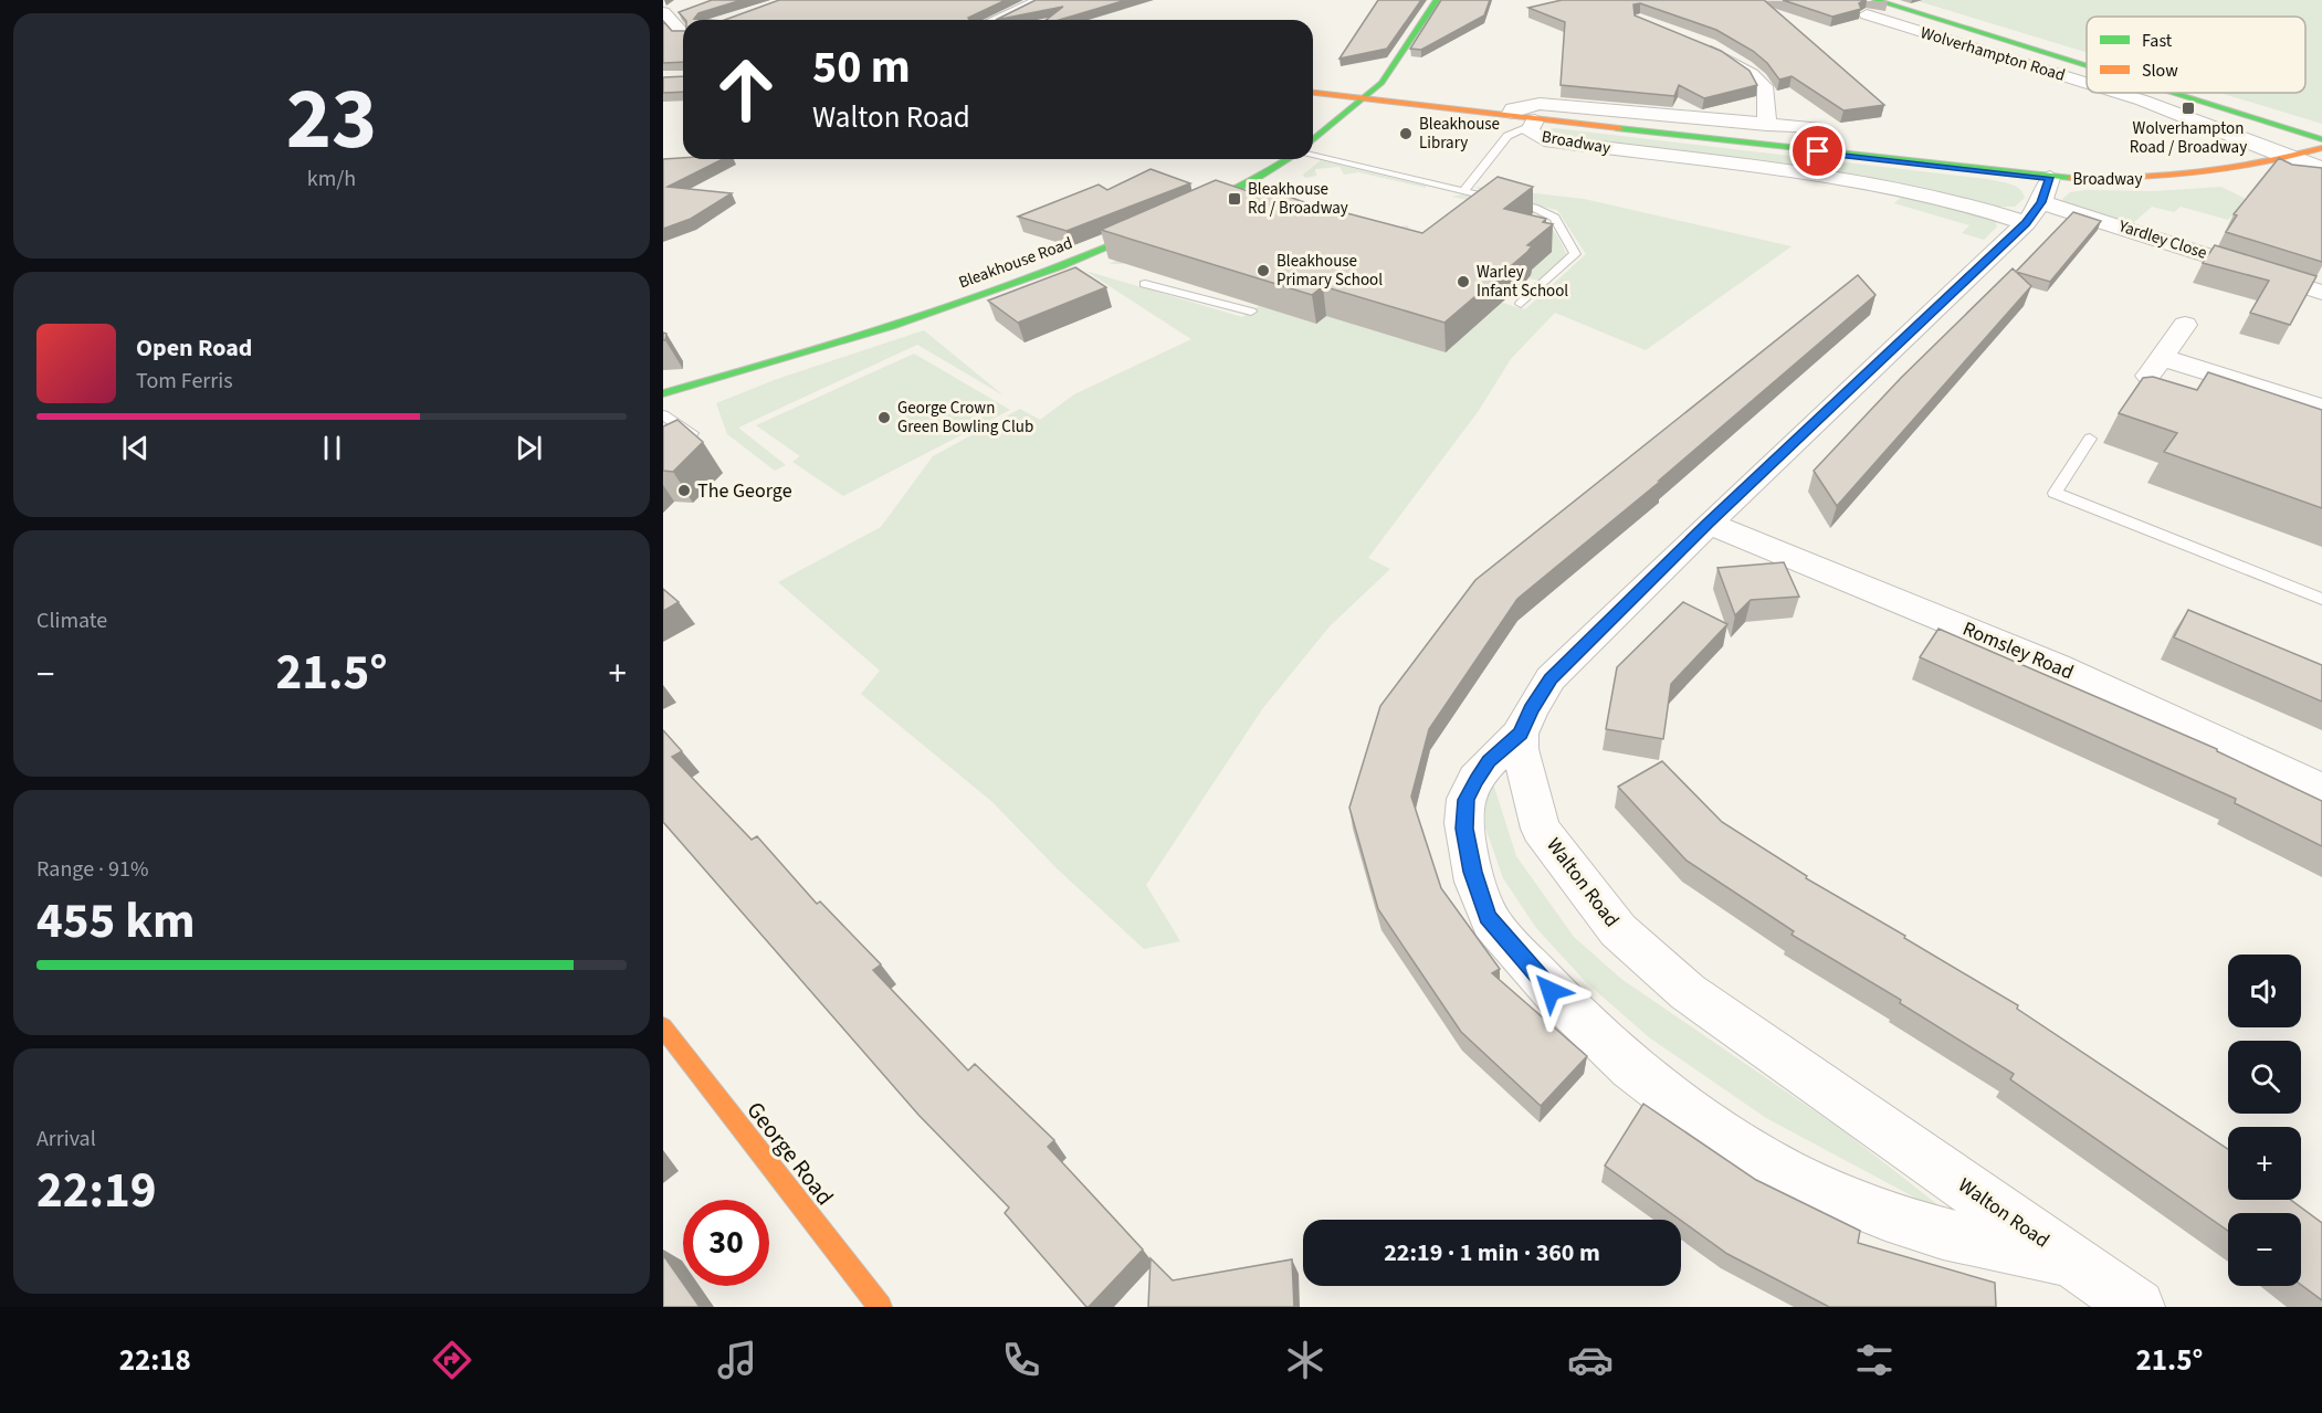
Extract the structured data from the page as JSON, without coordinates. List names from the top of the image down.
{
  "streets": {
    "main road": [
      "Wolverhampton Road",
      "Broadway",
      "Bleakhouse Road",
      "George Road"
    ],
    "street": ["Yardley Close", "Romsley Road", "Walton Road"]
  },
  "crossings": [
    ["Wolverhampton Road", "Broadway"],
    ["Broadway", "Yardley Close"]
  ],
  "places": {
    "transit": ["Wolverhampton Road / Broadway", "Bleakhouse Rd / Broadway"],
    "other": [
      "Bleakhouse Library",
      "Bleakhouse Primary School",
      "Warley Infant School",
      "George Crown Green Bowling Club",
      "The George"
    ]
  },
  "legend": ["Fast", "Slow"],
  "page": {
    "tile": [
      ["23", "km/h"],
      "Climate",
      ["Range · 91%", "455 km"],
      ["Arrival", "22:19"]
    ],
    "turn": ["50 m", "Walton Road"],
    "song": ["Open Road", "Tom Ferris"],
    "heat": ["−", "21.5°", "+"],
    "map_buttons": ["+", "−"],
    "limit": "30",
    "trip": "22:19 · 1 min · 360 m",
    "tabs": ["22:18", "21.5°"]
  }
}
